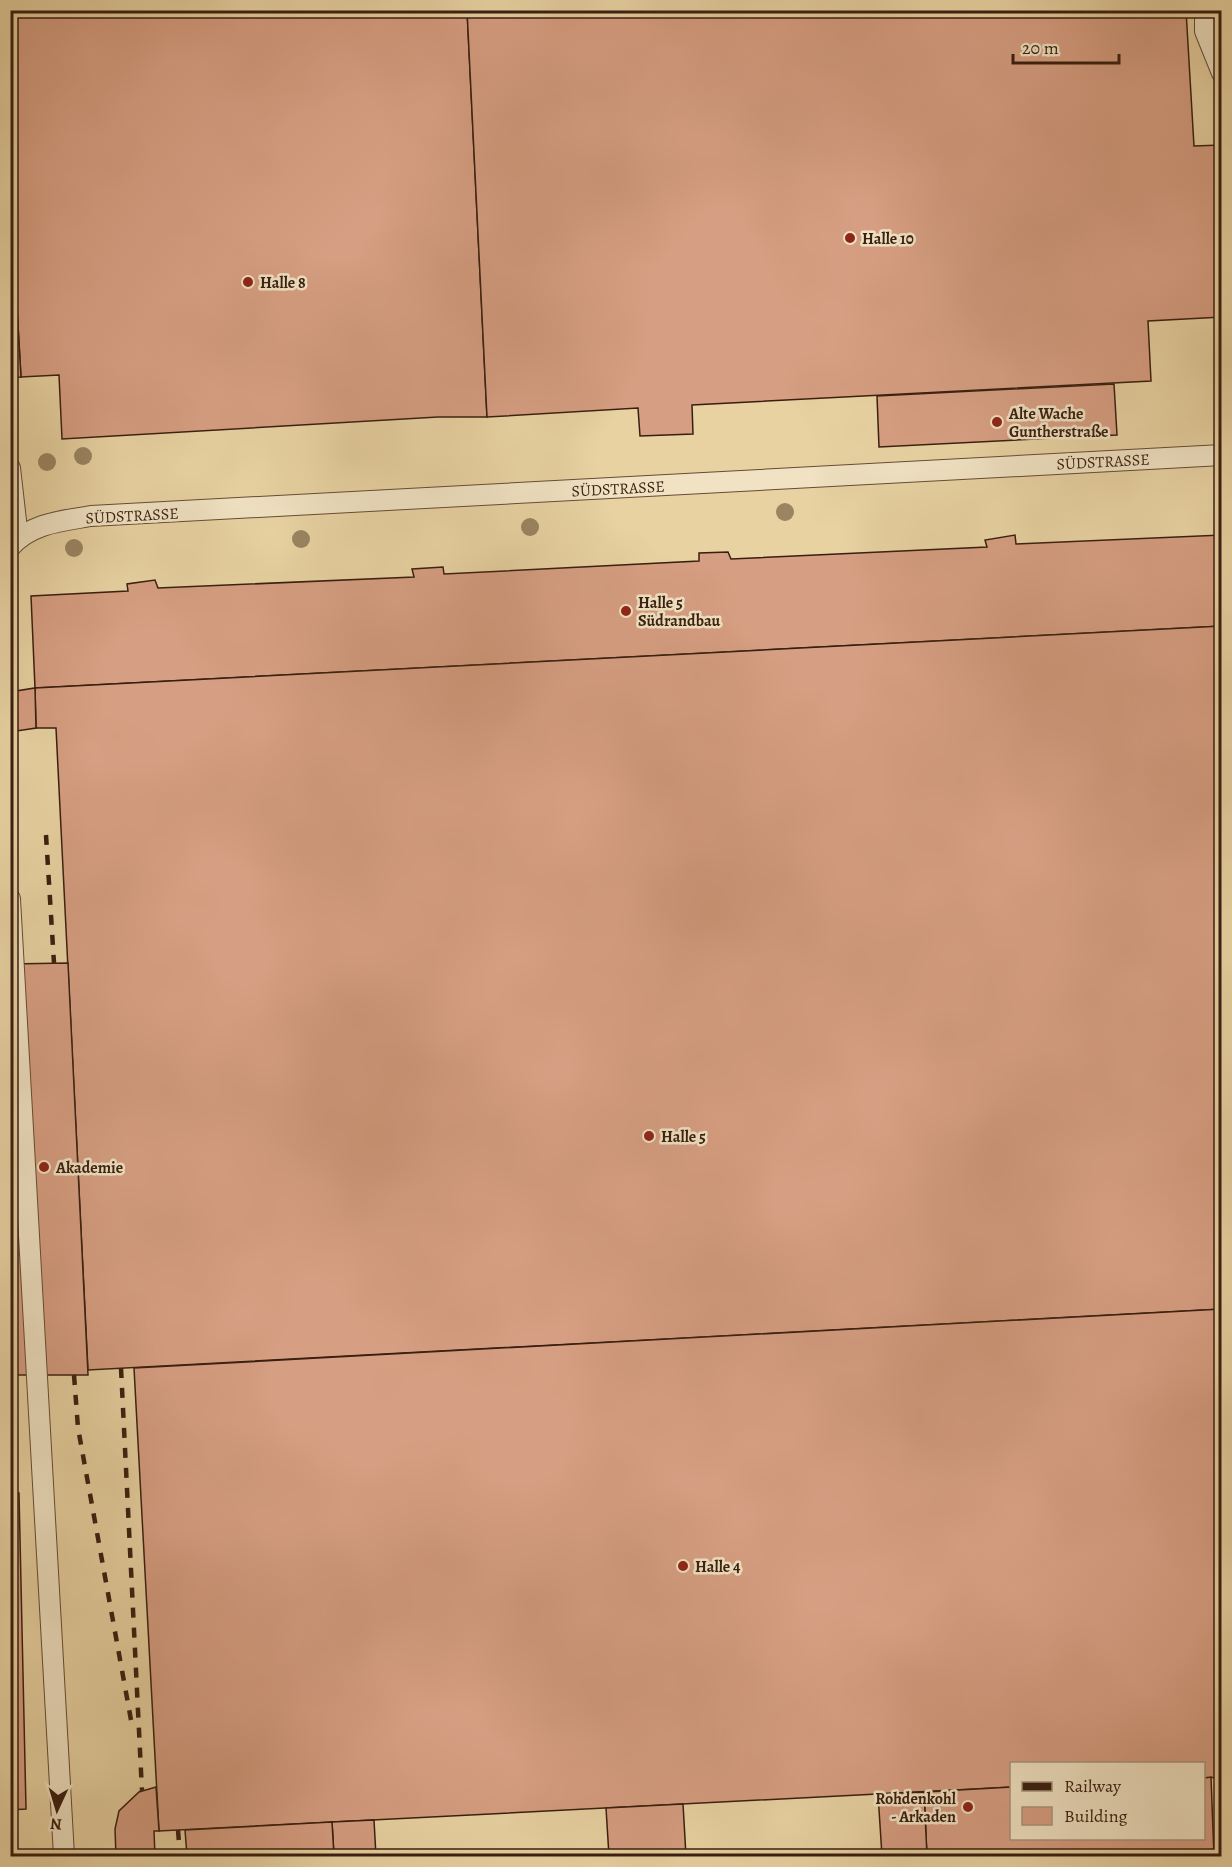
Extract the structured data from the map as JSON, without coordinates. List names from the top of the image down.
{
  "streets": {
    "lane": ["SÜDSTRASSE"]
  },
  "places": [
    "Halle 10",
    "Halle 8",
    "Alte Wache Guntherstraße",
    "Halle 5 Südrandbau",
    "Halle 5",
    "Akademie",
    "Halle 4",
    "Rohdenkohl - Arkaden"
  ],
  "legend": ["Railway", "Building"],
  "scale_bar": "20 m",
  "north": "bottom"
}
